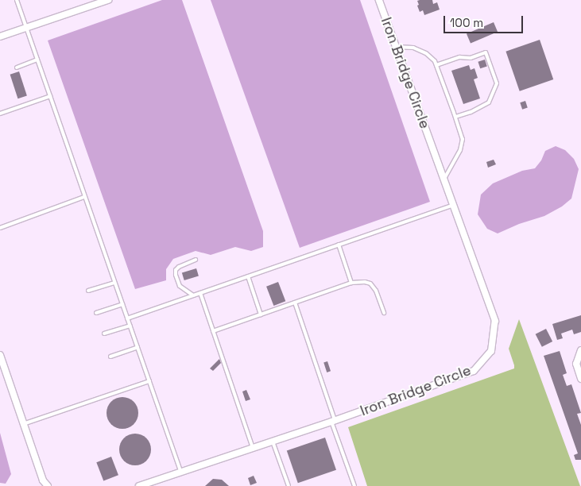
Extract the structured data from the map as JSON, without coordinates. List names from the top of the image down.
{
  "streets": {
    "street": ["Iron Bridge Circle"]
  },
  "scale_bar": "100 m"
}
